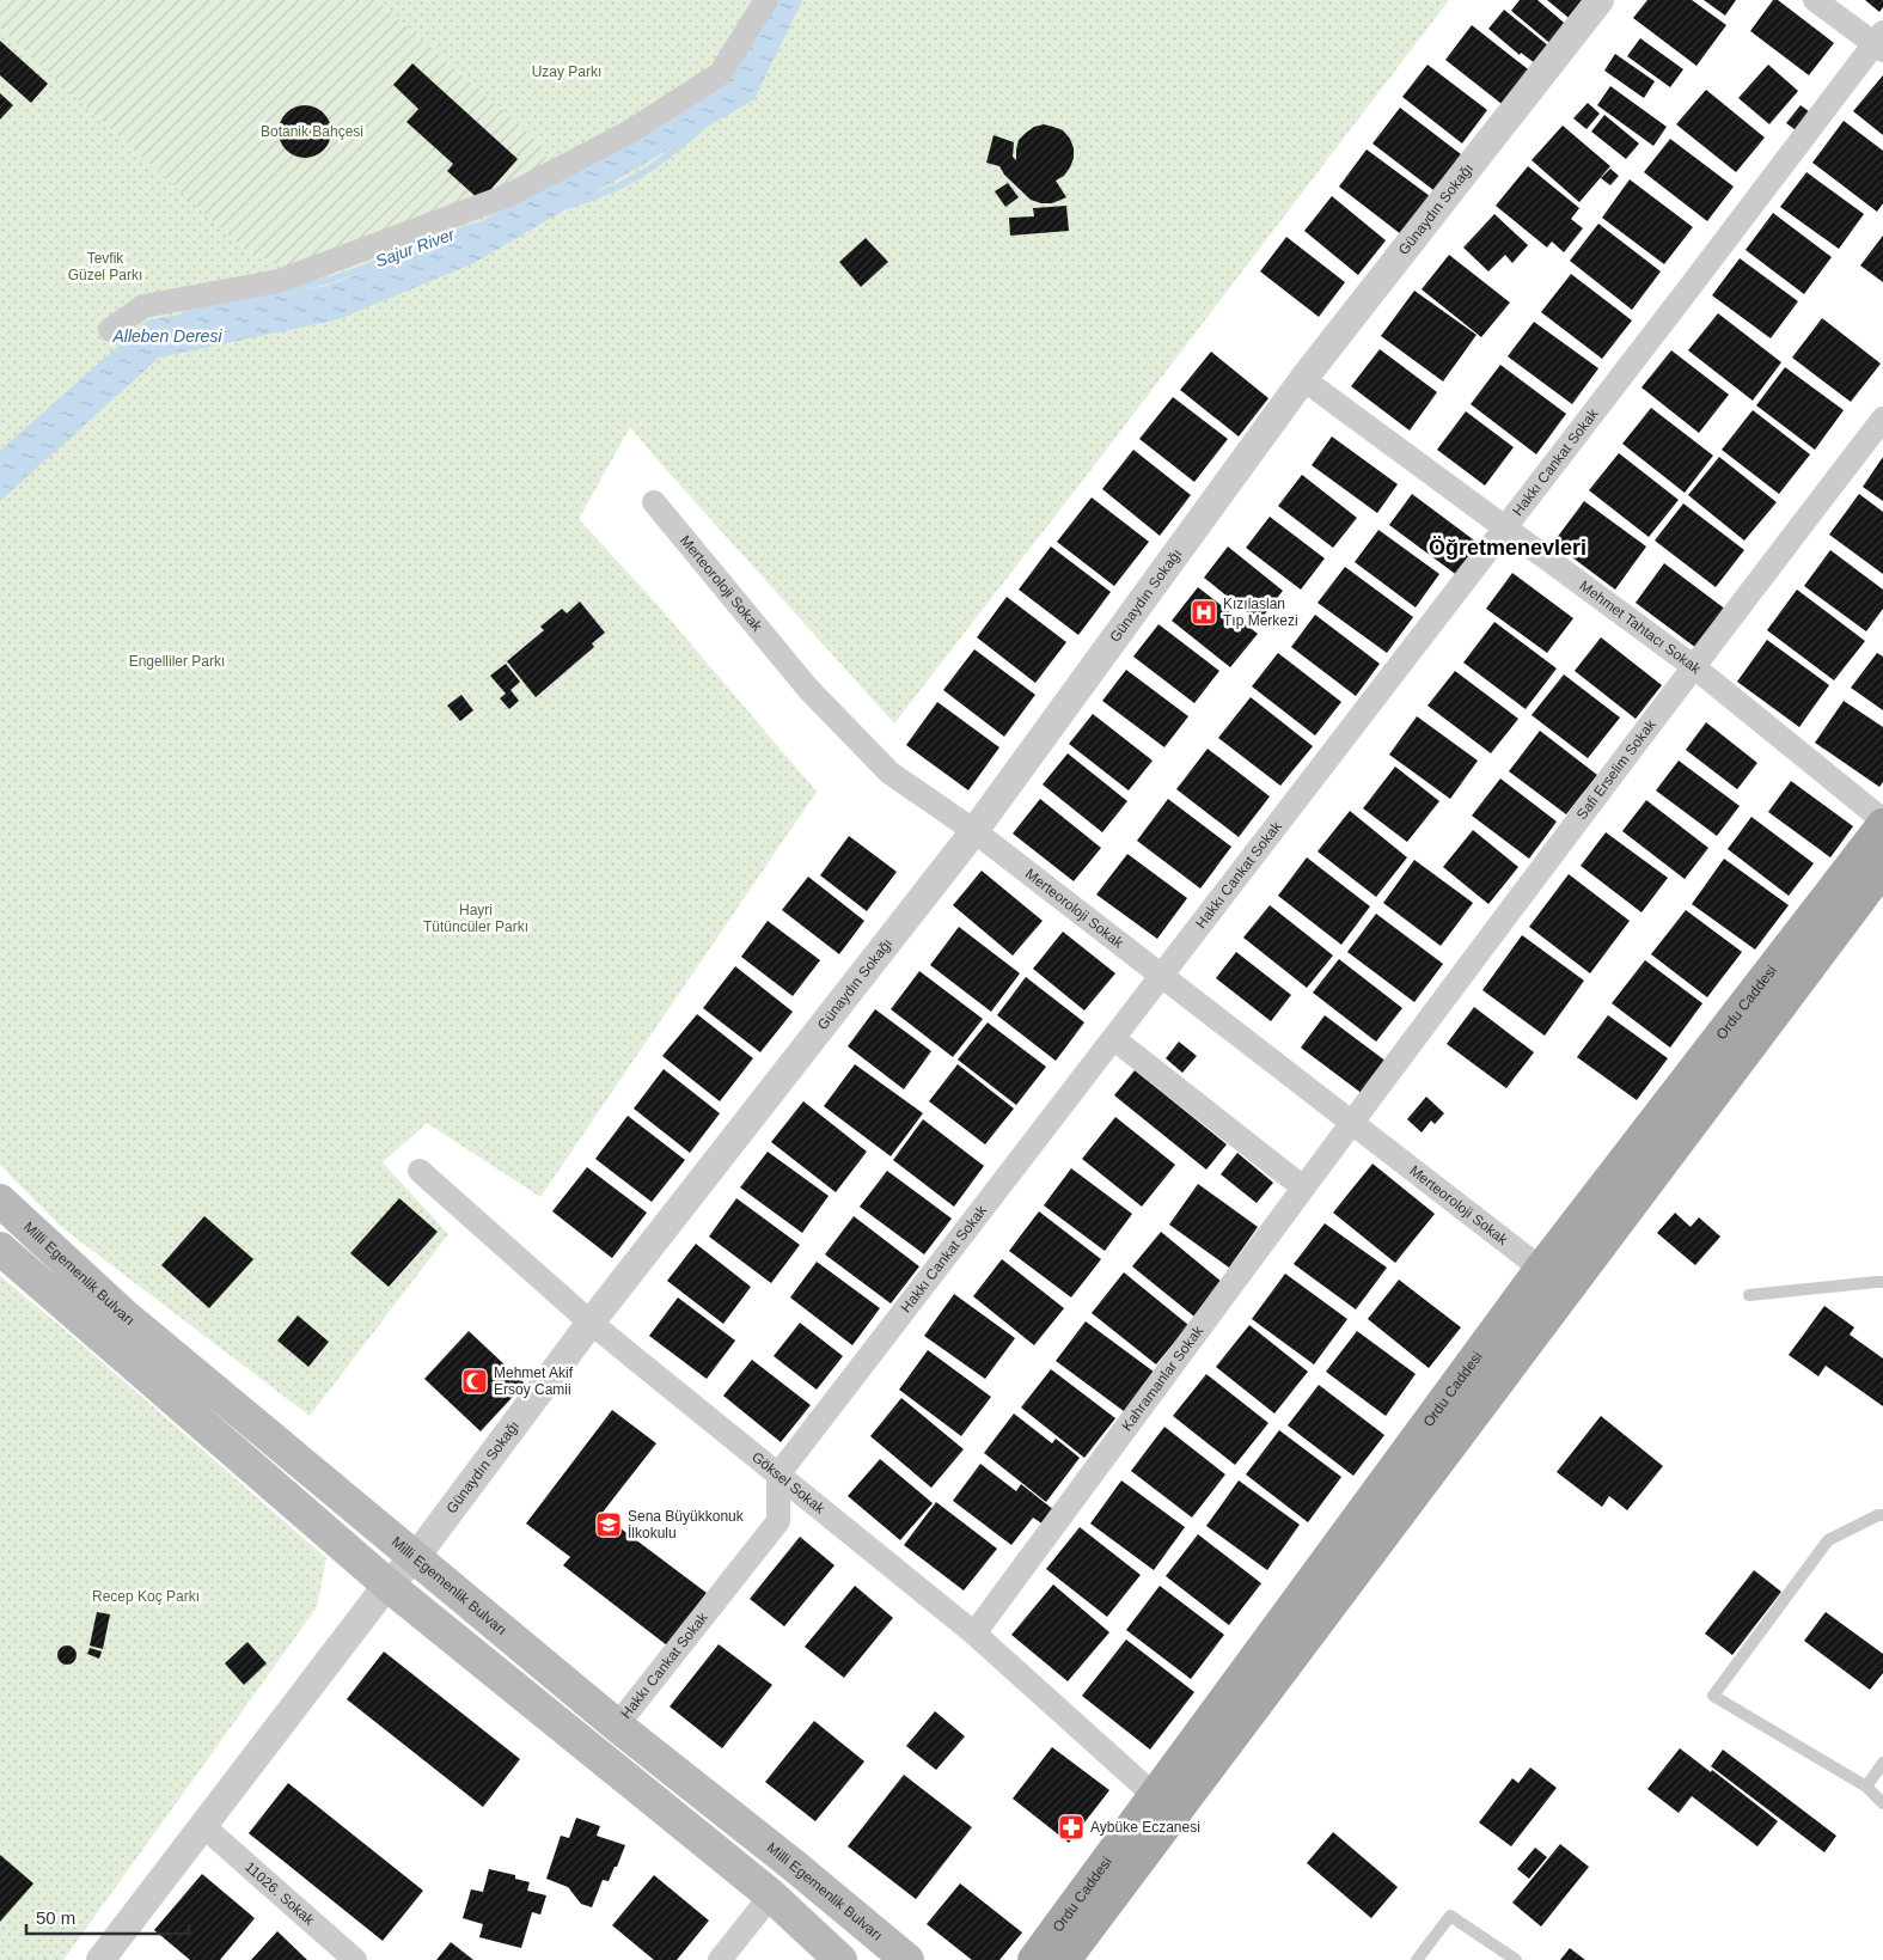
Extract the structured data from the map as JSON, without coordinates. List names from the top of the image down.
{
  "streets": {
    "main road": ["Ordu Caddesi", "Milli Egemenlik Bulvarı"],
    "street": [
      "Günaydın Sokağı",
      "Hakkı Cankat Sokak",
      "Merteoroloji Sokak",
      "Mehmet Tahtacı Sokak",
      "Safi Erselim Sokak",
      "Kahramanlar Sokak",
      "Göksel Sokak",
      "11026. Sokak"
    ]
  },
  "crossings": [
    ["Günaydın Sokağı", "Merteoroloji Sokak"],
    ["Günaydın Sokağı", "Mehmet Tahtacı Sokak"],
    ["Günaydın Sokağı", "Milli Egemenlik Bulvarı"],
    ["Günaydın Sokağı", "Göksel Sokak"],
    ["Günaydın Sokağı", "11026. Sokak"],
    ["Hakkı Cankat Sokak", "Merteoroloji Sokak"],
    ["Hakkı Cankat Sokak", "Mehmet Tahtacı Sokak"],
    ["Hakkı Cankat Sokak", "Milli Egemenlik Bulvarı"],
    ["Hakkı Cankat Sokak", "Göksel Sokak"],
    ["Merteoroloji Sokak", "Safi Erselim Sokak"],
    ["Merteoroloji Sokak", "Ordu Caddesi"],
    ["Merteoroloji Sokak", "Kahramanlar Sokak"],
    ["Mehmet Tahtacı Sokak", "Safi Erselim Sokak"],
    ["Safi Erselim Sokak", "Kahramanlar Sokak"],
    ["Ordu Caddesi", "Göksel Sokak"],
    ["Kahramanlar Sokak", "Göksel Sokak"]
  ],
  "districts": ["Öğretmenevleri"],
  "water": ["Sajur River", "Alleben Deresi"],
  "parks": [
    "Uzay Parkı",
    "Botanik Bahçesi",
    "Tevfik Güzel Parkı",
    "Engelliler Parkı",
    "Hayri Tütüncüler Parkı",
    "Recep Koç Parkı"
  ],
  "places": {
    "hospital": ["Kızılaslan Tıp Merkezi"],
    "mosque": ["Mehmet Akif Ersoy Camii"],
    "school or university": ["Sena Büyükkonuk İlkokulu"],
    "pharmacy": ["Aybüke Eczanesi"]
  },
  "scale_bar": "50 m"
}
